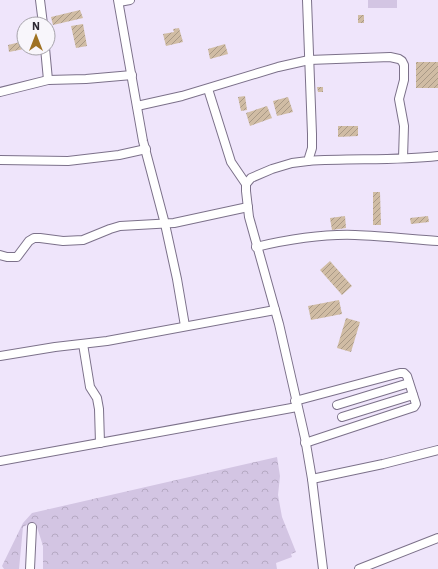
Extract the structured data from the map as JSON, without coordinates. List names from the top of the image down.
{
  "north": "top"
}
